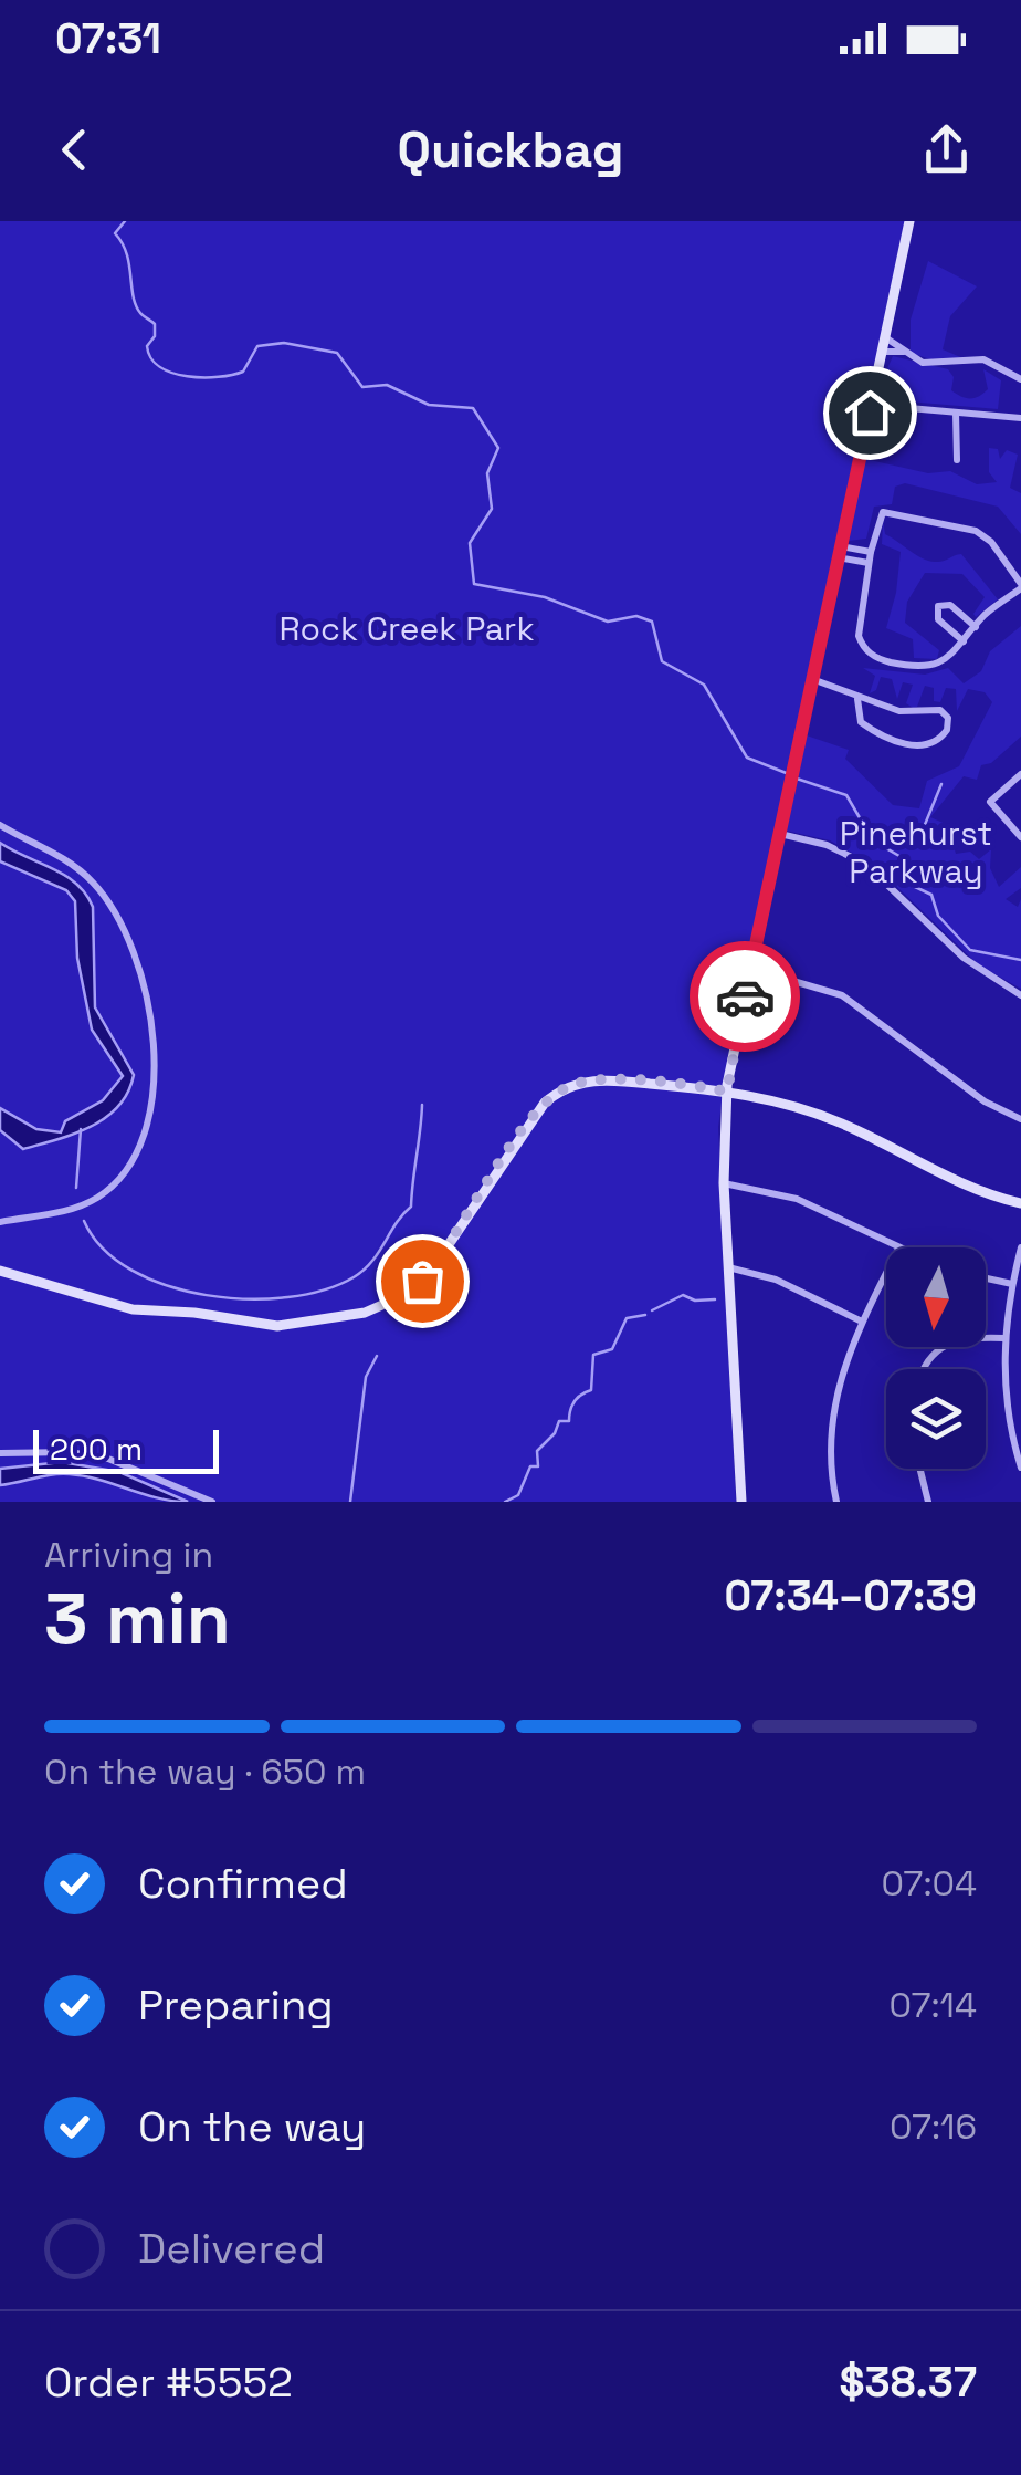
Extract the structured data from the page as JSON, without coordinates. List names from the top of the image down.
{
  "parks": ["Rock Creek Park", "Pinehurst Parkway"],
  "scale_bar": "200 m",
  "north": "bottom",
  "page": {
    "status": "07:31",
    "header": "Quickbag",
    "scale": "200 m",
    "heading": ["3 min", "Arriving in", "07:34–07:39"],
    "panel": ["Order #5552", "$38.37"],
    "bar": "On the way · 650 m",
    "list": [
      ["Confirmed", "07:04"],
      ["Preparing", "07:14"],
      ["On the way", "07:16"],
      "Delivered"
    ]
  }
}
